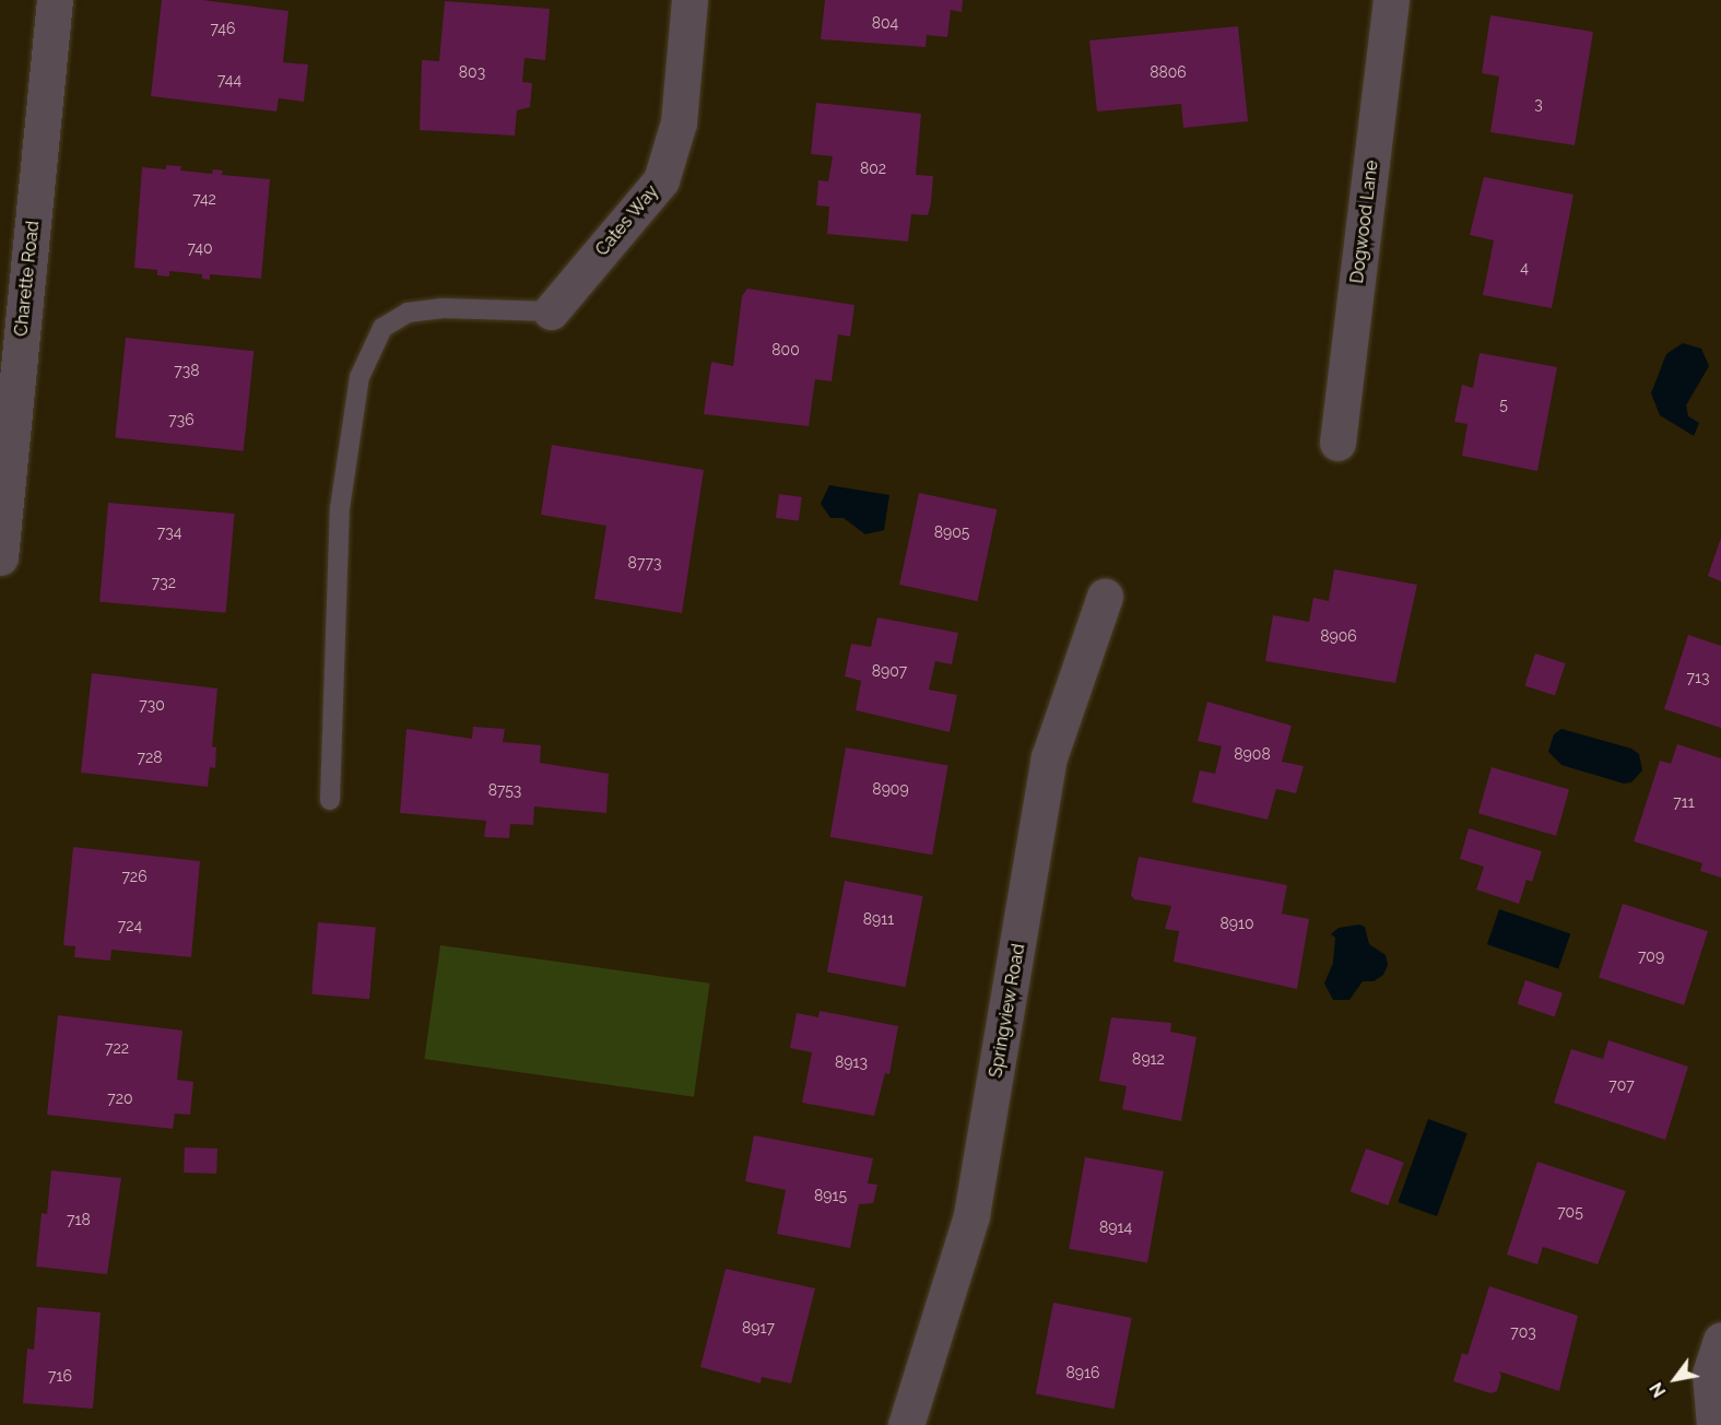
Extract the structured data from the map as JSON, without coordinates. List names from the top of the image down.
{
  "streets": {
    "street": [
      "Cates Way",
      "Dogwood Lane",
      "Charette Road",
      "Springview Road"
    ]
  },
  "house_numbers": [
    "804",
    "746",
    "803",
    "8806",
    "744",
    "3",
    "802",
    "742",
    "740",
    "4",
    "800",
    "738",
    "5",
    "736",
    "734",
    "8905",
    "8773",
    "732",
    "8906",
    "8907",
    "713",
    "730",
    "8908",
    "728",
    "8909",
    "8753",
    "711",
    "726",
    "8911",
    "8910",
    "724",
    "709",
    "722",
    "8912",
    "8913",
    "707",
    "720",
    "8915",
    "705",
    "718",
    "8914",
    "8917",
    "703",
    "8916",
    "716"
  ],
  "north": "bottom left"
}
